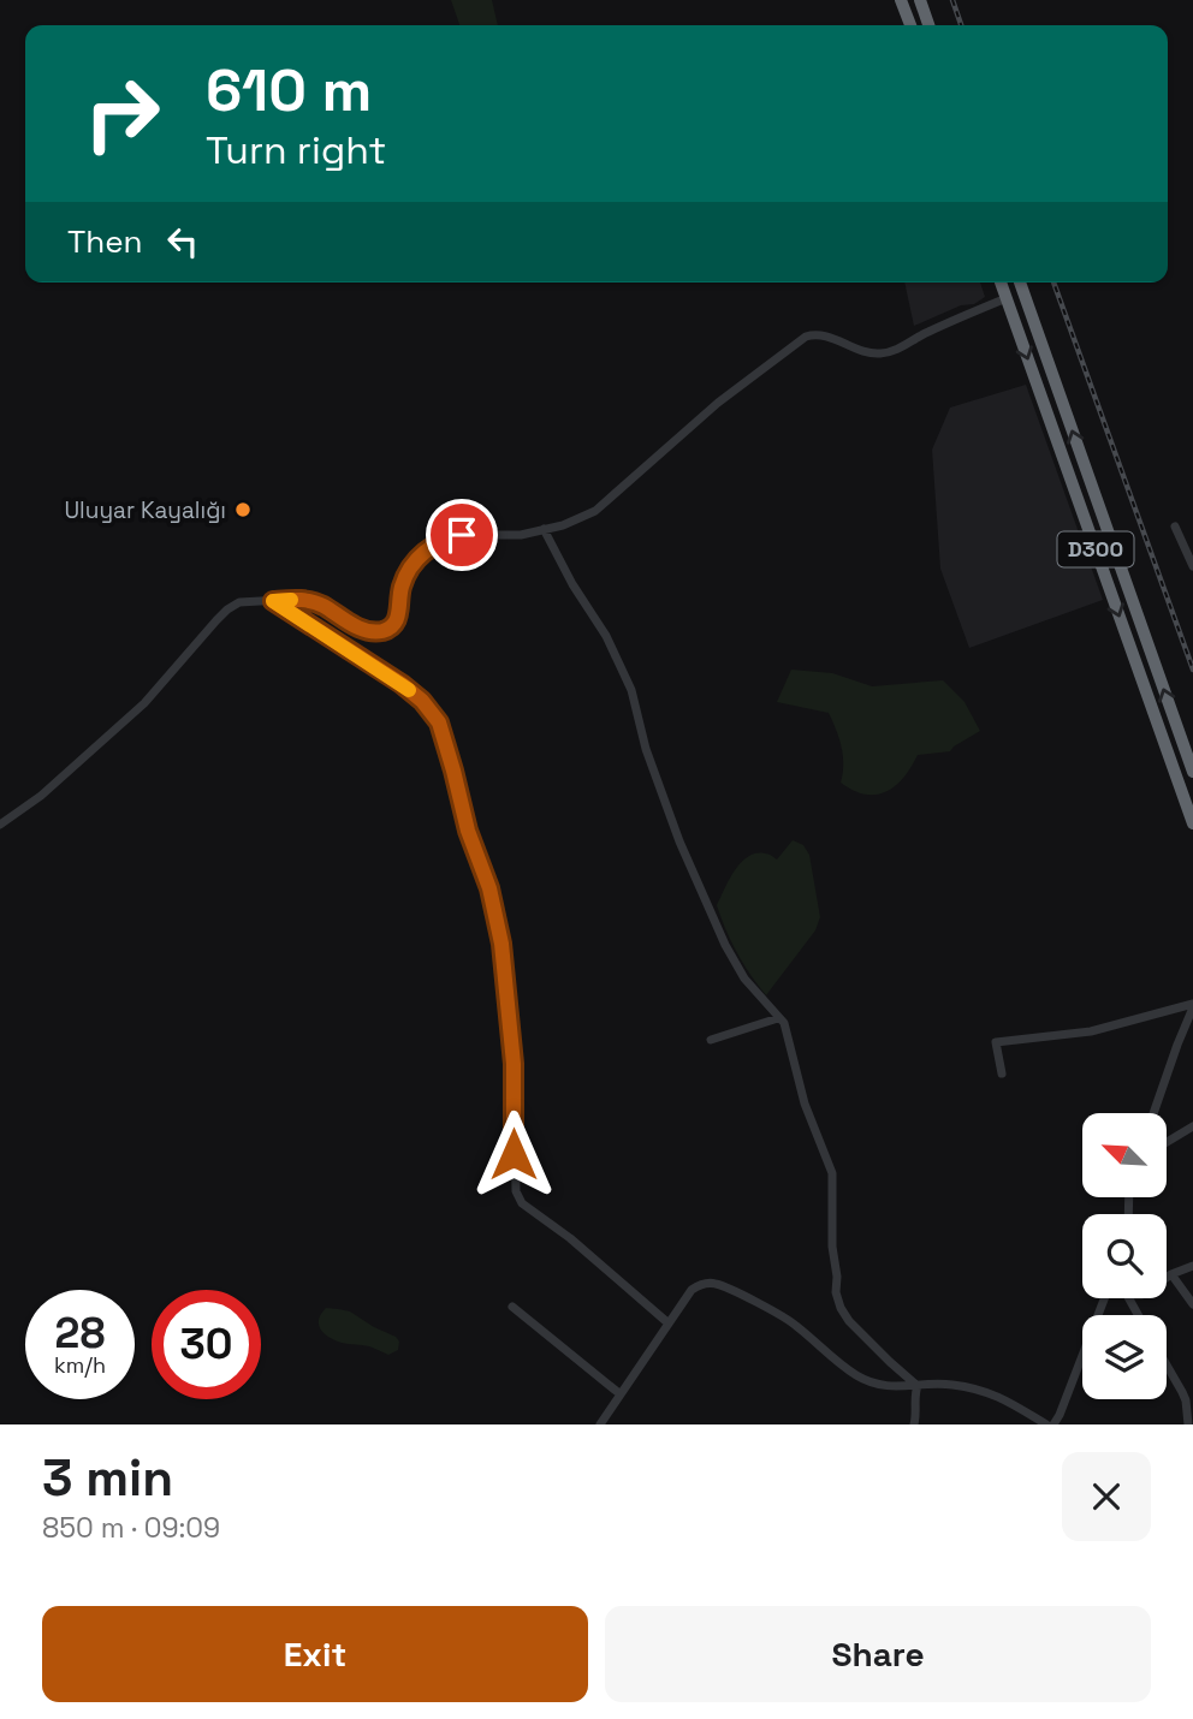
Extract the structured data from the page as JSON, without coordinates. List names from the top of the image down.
{
  "streets": {
    "highway": ["D300"]
  },
  "places": ["Uluyar Kayalığı"],
  "north": "top left",
  "page": {
    "turn": ["610 m", "Turn right"],
    "then": "Then",
    "speed": "28 km/h",
    "limit": "30",
    "heading": ["3 min", "850 m · 09:09"],
    "buttons": ["Exit", "Share"]
  }
}
